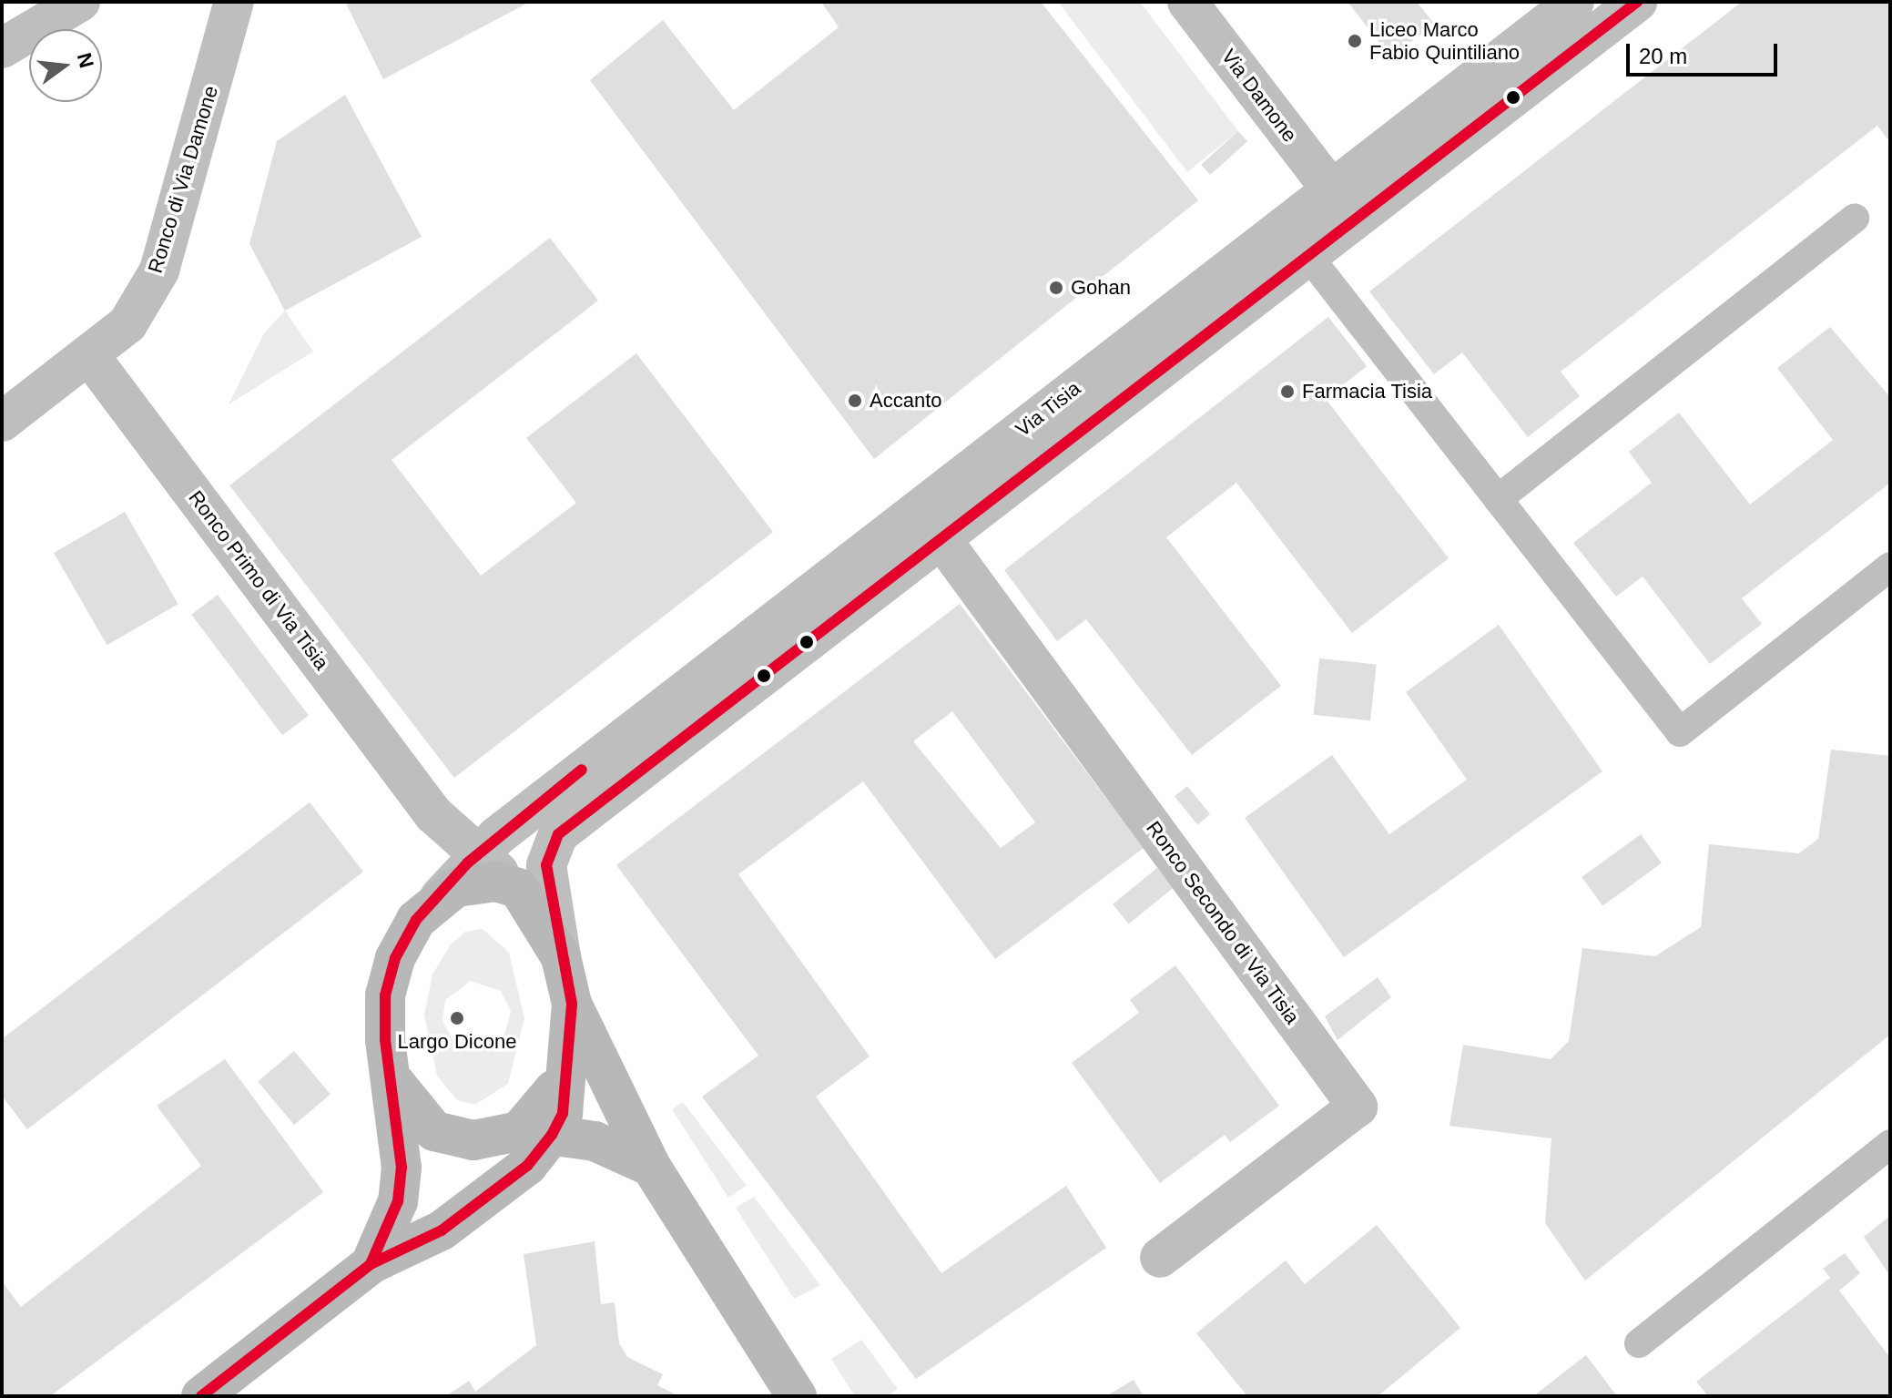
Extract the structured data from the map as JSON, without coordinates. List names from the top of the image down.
{
  "streets": {
    "street": [
      "Via Damone",
      "Ronco di Via Damone",
      "Via Tisia",
      "Ronco Primo di Via Tisia",
      "Ronco Secondo di Via Tisia"
    ]
  },
  "crossings": [
    ["Via Damone", "Via Tisia"],
    ["Ronco di Via Damone", "Ronco Primo di Via Tisia"],
    ["Via Tisia", "Ronco Primo di Via Tisia"],
    ["Via Tisia", "Ronco Secondo di Via Tisia"]
  ],
  "places": [
    "Liceo Marco Fabio Quintiliano",
    "Gohan",
    "Farmacia Tisia",
    "Accanto",
    "Largo Dicone"
  ],
  "scale_bar": "20 m",
  "north": "right"
}
